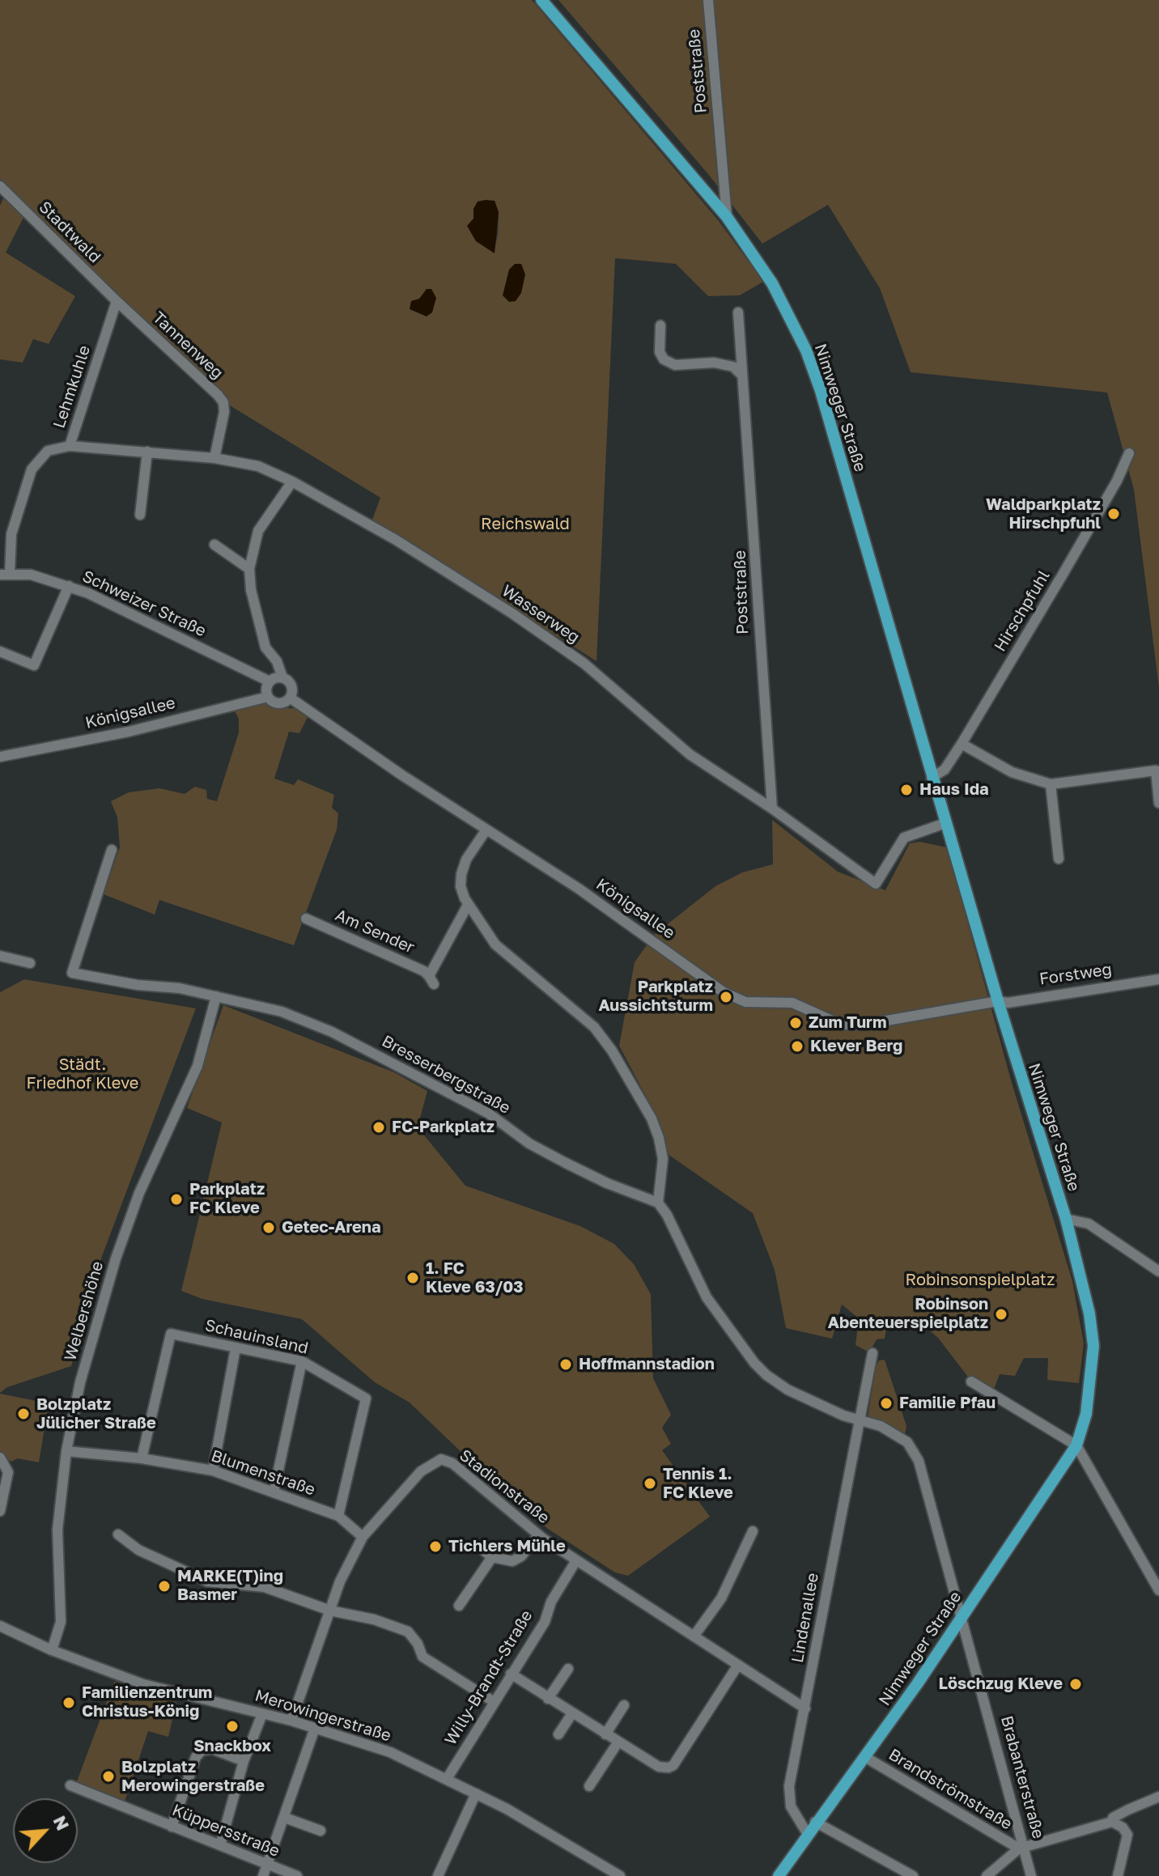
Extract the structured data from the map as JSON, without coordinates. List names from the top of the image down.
{
  "streets": {
    "main road": ["Nimweger Straße"],
    "street": [
      "Poststraße",
      "Stadtwald",
      "Tannenweg",
      "Lehmkuhle",
      "Schweizer Straße",
      "Hirschpfuhl",
      "Wasserweg",
      "Königsallee",
      "Am Sender",
      "Forstweg",
      "Bresserbergstraße",
      "Welbershöhe",
      "Schauinsland",
      "Blumenstraße",
      "Stadionstraße",
      "Lindenallee",
      "Willy-Brandt-Straße",
      "Merowingerstraße",
      "Brabanterstraße",
      "Brandströmstraße",
      "Küppersstraße"
    ]
  },
  "crossings": [
    ["Poststraße", "Nimweger Straße"],
    ["Poststraße", "Wasserweg"],
    ["Stadtwald", "Tannenweg"],
    ["Stadtwald", "Lehmkuhle"],
    ["Tannenweg", "Lehmkuhle"],
    ["Tannenweg", "Wasserweg"],
    ["Lehmkuhle", "Schweizer Straße"],
    ["Lehmkuhle", "Wasserweg"],
    ["Nimweger Straße", "Hirschpfuhl"],
    ["Nimweger Straße", "Wasserweg"],
    ["Nimweger Straße", "Königsallee"],
    ["Nimweger Straße", "Forstweg"],
    ["Nimweger Straße", "Lindenallee"],
    ["Nimweger Straße", "Brabanterstraße"],
    ["Nimweger Straße", "Brandströmstraße"],
    ["Schweizer Straße", "Königsallee"],
    ["Königsallee", "Forstweg"],
    ["Bresserbergstraße", "Welbershöhe"],
    ["Welbershöhe", "Blumenstraße"],
    ["Welbershöhe", "Merowingerstraße"],
    ["Schauinsland", "Blumenstraße"],
    ["Blumenstraße", "Stadionstraße"],
    ["Stadionstraße", "Lindenallee"],
    ["Stadionstraße", "Willy-Brandt-Straße"],
    ["Stadionstraße", "Merowingerstraße"],
    ["Lindenallee", "Brabanterstraße"],
    ["Willy-Brandt-Straße", "Merowingerstraße"],
    ["Brabanterstraße", "Brandströmstraße"]
  ],
  "parks": ["Reichswald", "Städt. Friedhof Kleve", "Robinsonspielplatz"],
  "places": [
    "Waldparkplatz Hirschpfuhl",
    "Haus Ida",
    "Parkplatz Aussichtsturm",
    "Zum Turm",
    "Klever Berg",
    "FC-Parkplatz",
    "Parkplatz FC Kleve",
    "Getec-Arena",
    "1. FC Kleve 63/03",
    "Robinson Abenteuerspielplatz",
    "Hoffmannstadion",
    "Familie Pfau",
    "Bolzplatz Jülicher Straße",
    "Tennis 1. FC Kleve",
    "Tichlers Mühle",
    "MARKE(T)ing Basmer",
    "Löschzug Kleve",
    "Familienzentrum Christus-König",
    "Snackbox",
    "Bolzplatz Merowingerstraße"
  ],
  "north": "top right"
}
